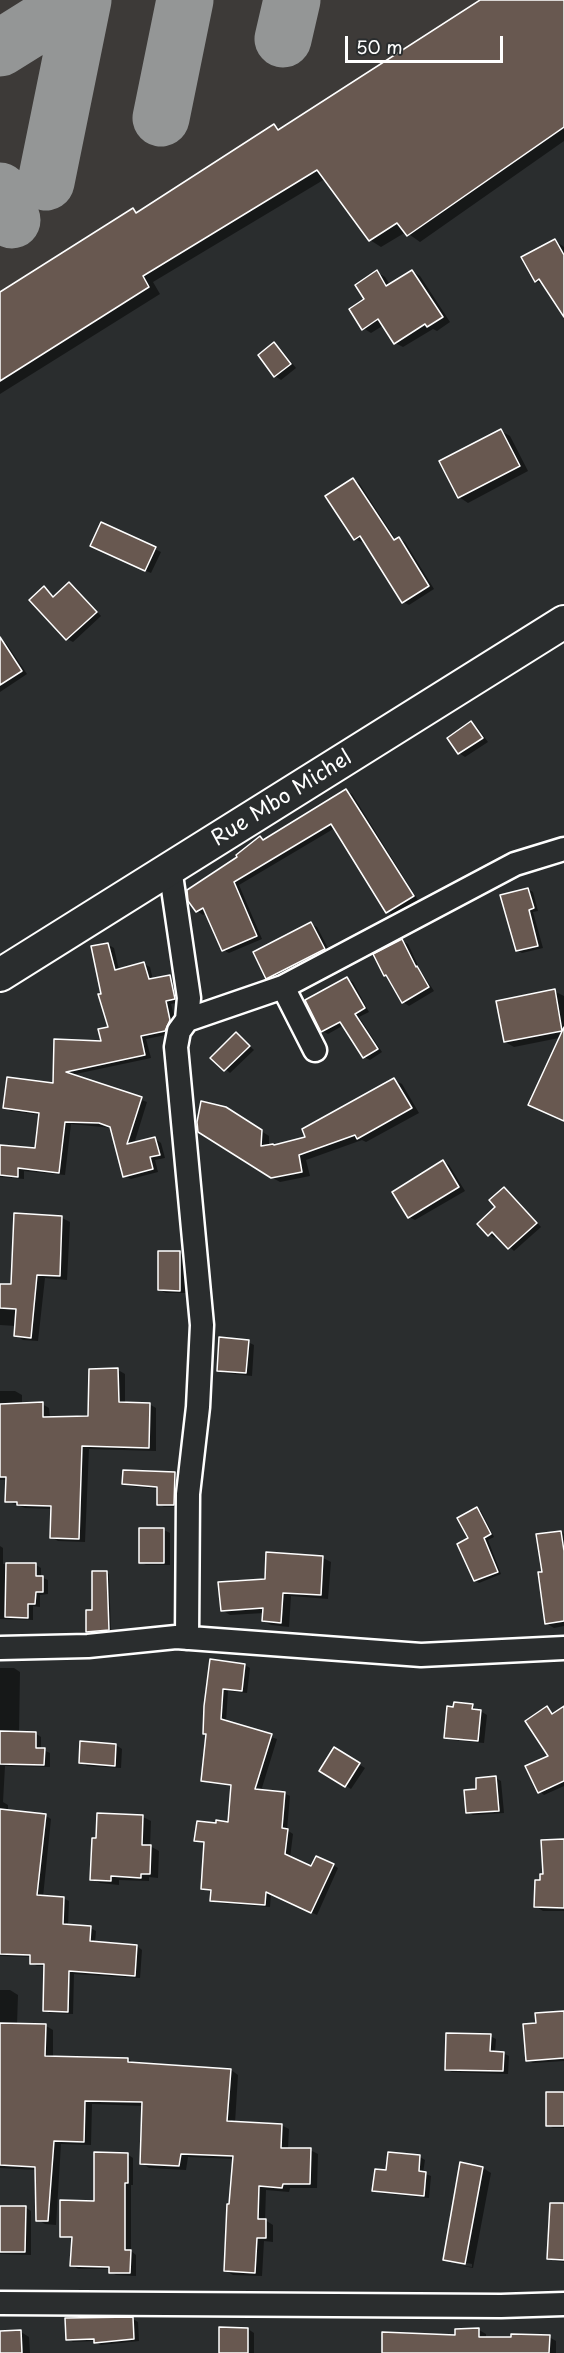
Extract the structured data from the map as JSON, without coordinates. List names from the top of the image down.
{
  "streets": {
    "street": ["Rue Mbo Michel"]
  },
  "scale_bar": "50 m"
}
